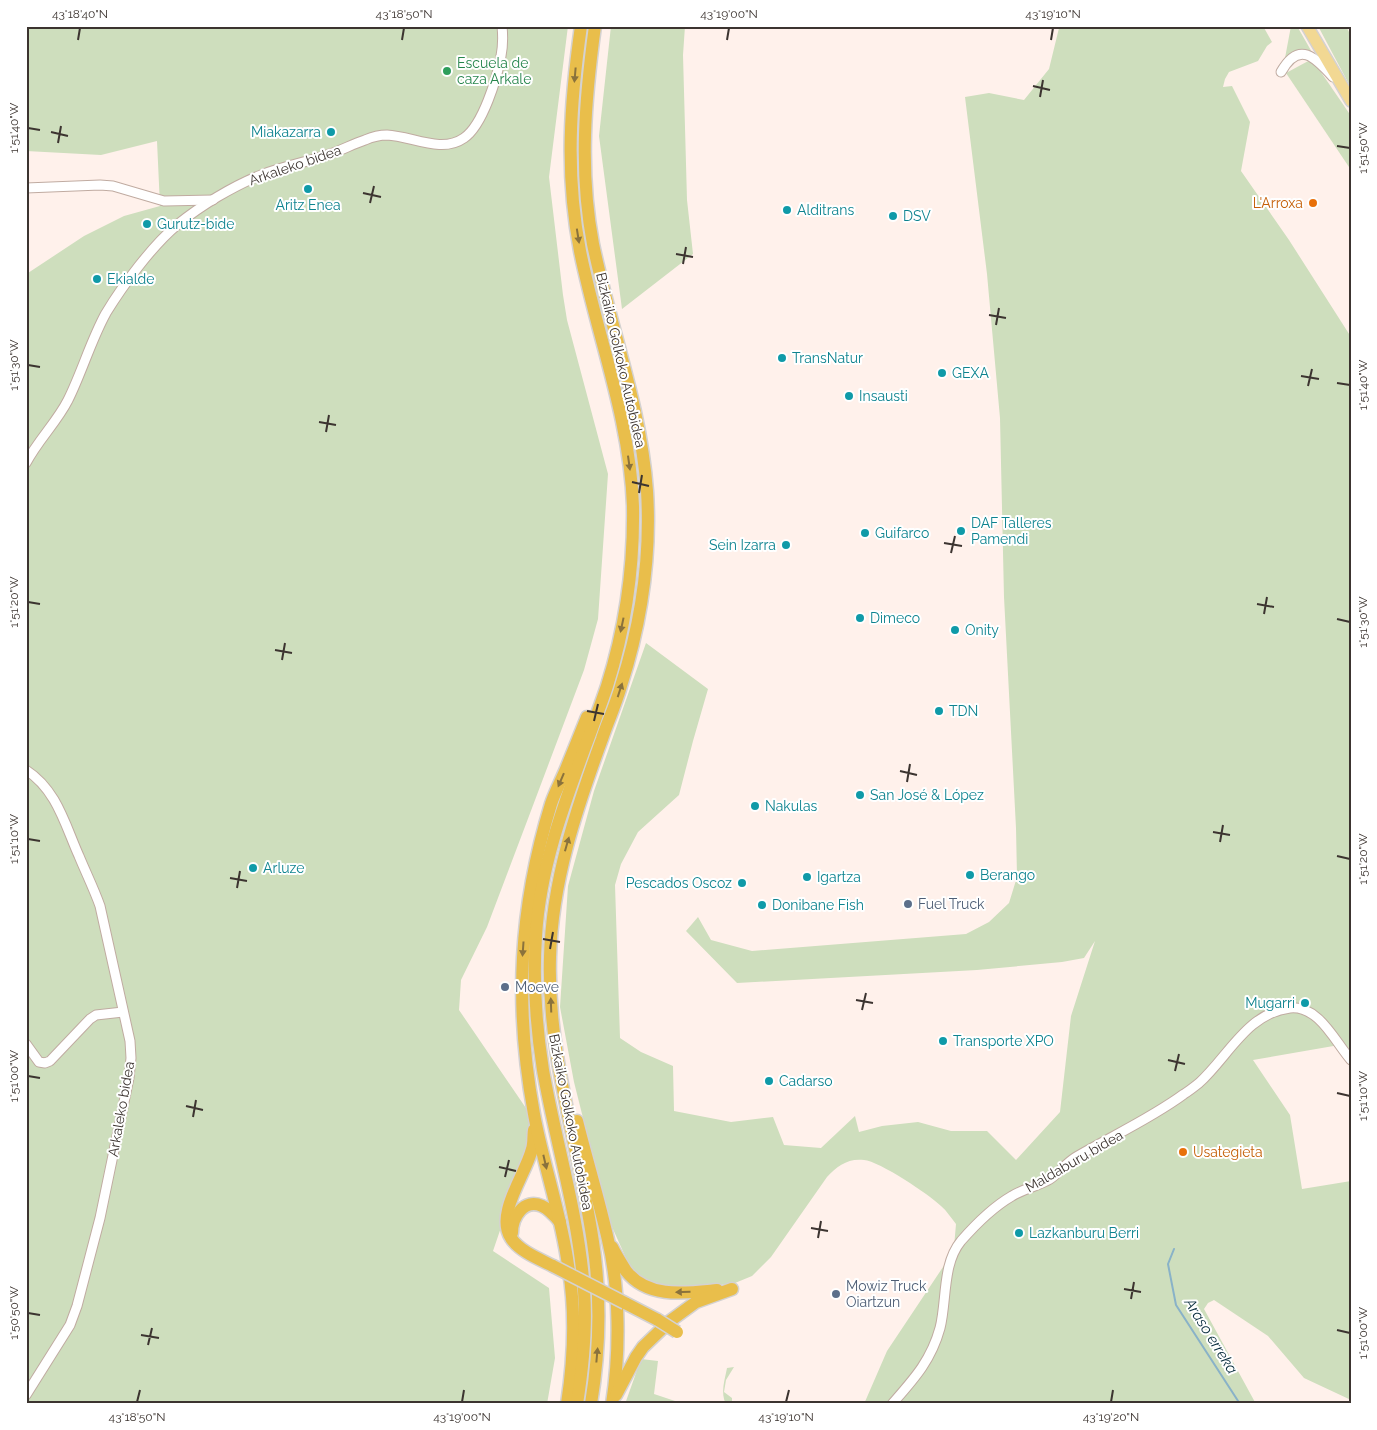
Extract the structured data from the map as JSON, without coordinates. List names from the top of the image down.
{
  "streets": {
    "highway": ["Bizkaiko Golkoko Autobidea"],
    "street": ["Arkaleko bidea", "Maldaburu bidea"]
  },
  "water": ["Araso erreka"],
  "places": [
    "Escuela de caza Arkale",
    "Miakazarra",
    "Aritz Enea",
    "L'Arroxa",
    "Alditrans",
    "DSV",
    "Gurutz-bide",
    "Ekialde",
    "TransNatur",
    "GEXA",
    "Insausti",
    "DAF Talleres Pamendi",
    "Guifarco",
    "Sein Izarra",
    "Dimeco",
    "Onity",
    "TDN",
    "San José & López",
    "Nakulas",
    "Arluze",
    "Berango",
    "Igartza",
    "Pescados Oscoz",
    "Fuel Truck",
    "Donibane Fish",
    "Moeve",
    "Mugarri",
    "Transporte XPO",
    "Cadarso",
    "Usategieta",
    "Lazkanburu Berri",
    "Mowiz Truck Oiartzun"
  ],
  "coordinates": [
    "43°18'40\"N",
    "43°18'50\"N",
    "43°19'00\"N",
    "43°19'10\"N",
    "1°51'40\"W",
    "1°51'50\"W",
    "1°51'30\"W",
    "1°51'20\"W",
    "1°51'10\"W",
    "1°51'00\"W",
    "1°50'50\"W",
    "43°19'20\"N"
  ]
}
